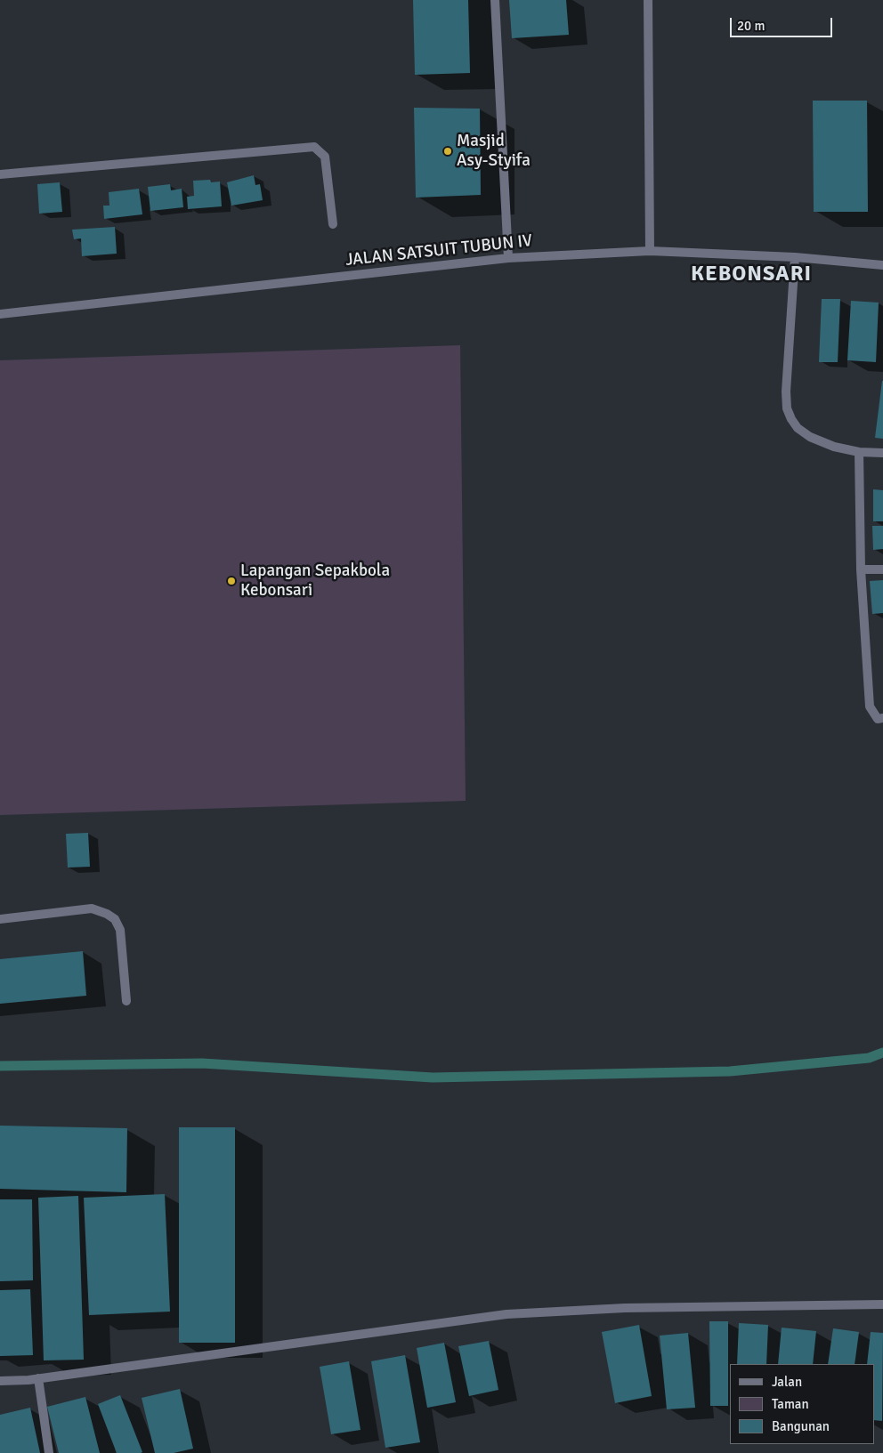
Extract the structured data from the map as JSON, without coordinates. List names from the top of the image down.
{
  "streets": {
    "street": ["JALAN SATSUIT TUBUN IV"]
  },
  "districts": ["KEBONSARI"],
  "places": ["Masjid Asy-Styifa", "Lapangan Sepakbola Kebonsari"],
  "legend": ["Jalan", "Taman", "Bangunan"],
  "scale_bar": "20 m"
}
